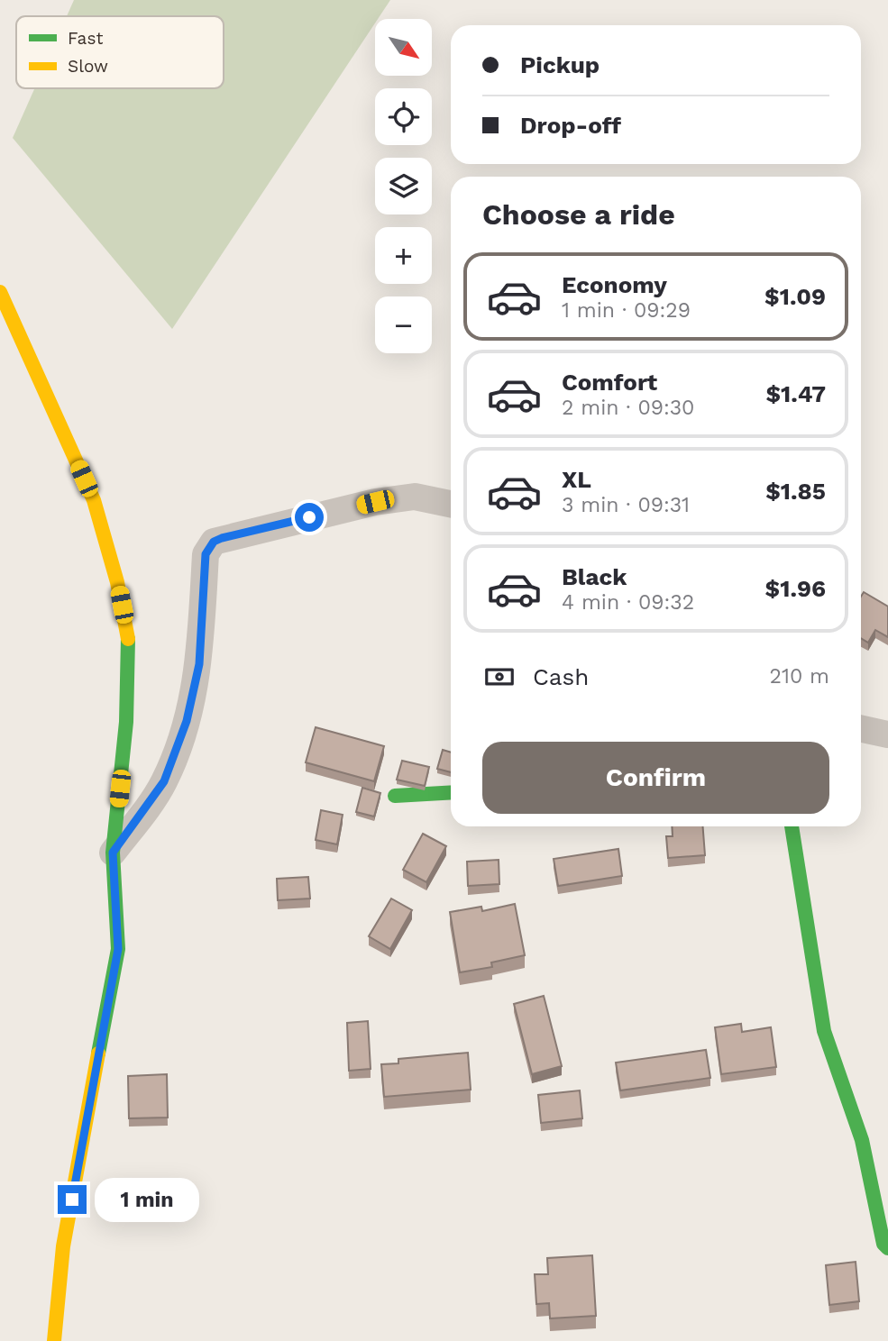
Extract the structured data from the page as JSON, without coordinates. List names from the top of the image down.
{
  "legend": ["Fast", "Slow"],
  "north": "bottom right",
  "page": {
    "map_buttons": ["+", "−"],
    "banner": ["Pickup", "Drop-off"],
    "heading": "Choose a ride",
    "list": [
      {
        "name": "Economy",
        "note": "1 min · 09:29",
        "value": "$1.09"
      },
      {
        "name": "Comfort",
        "note": "2 min · 09:30",
        "value": "$1.47"
      },
      {
        "name": "XL",
        "note": "3 min · 09:31",
        "value": "$1.85"
      },
      {
        "name": "Black",
        "note": "4 min · 09:32",
        "value": "$1.96"
      }
    ],
    "pay": ["Cash", "210 m"],
    "buttons": "Confirm",
    "bubble": "1 min"
  }
}
